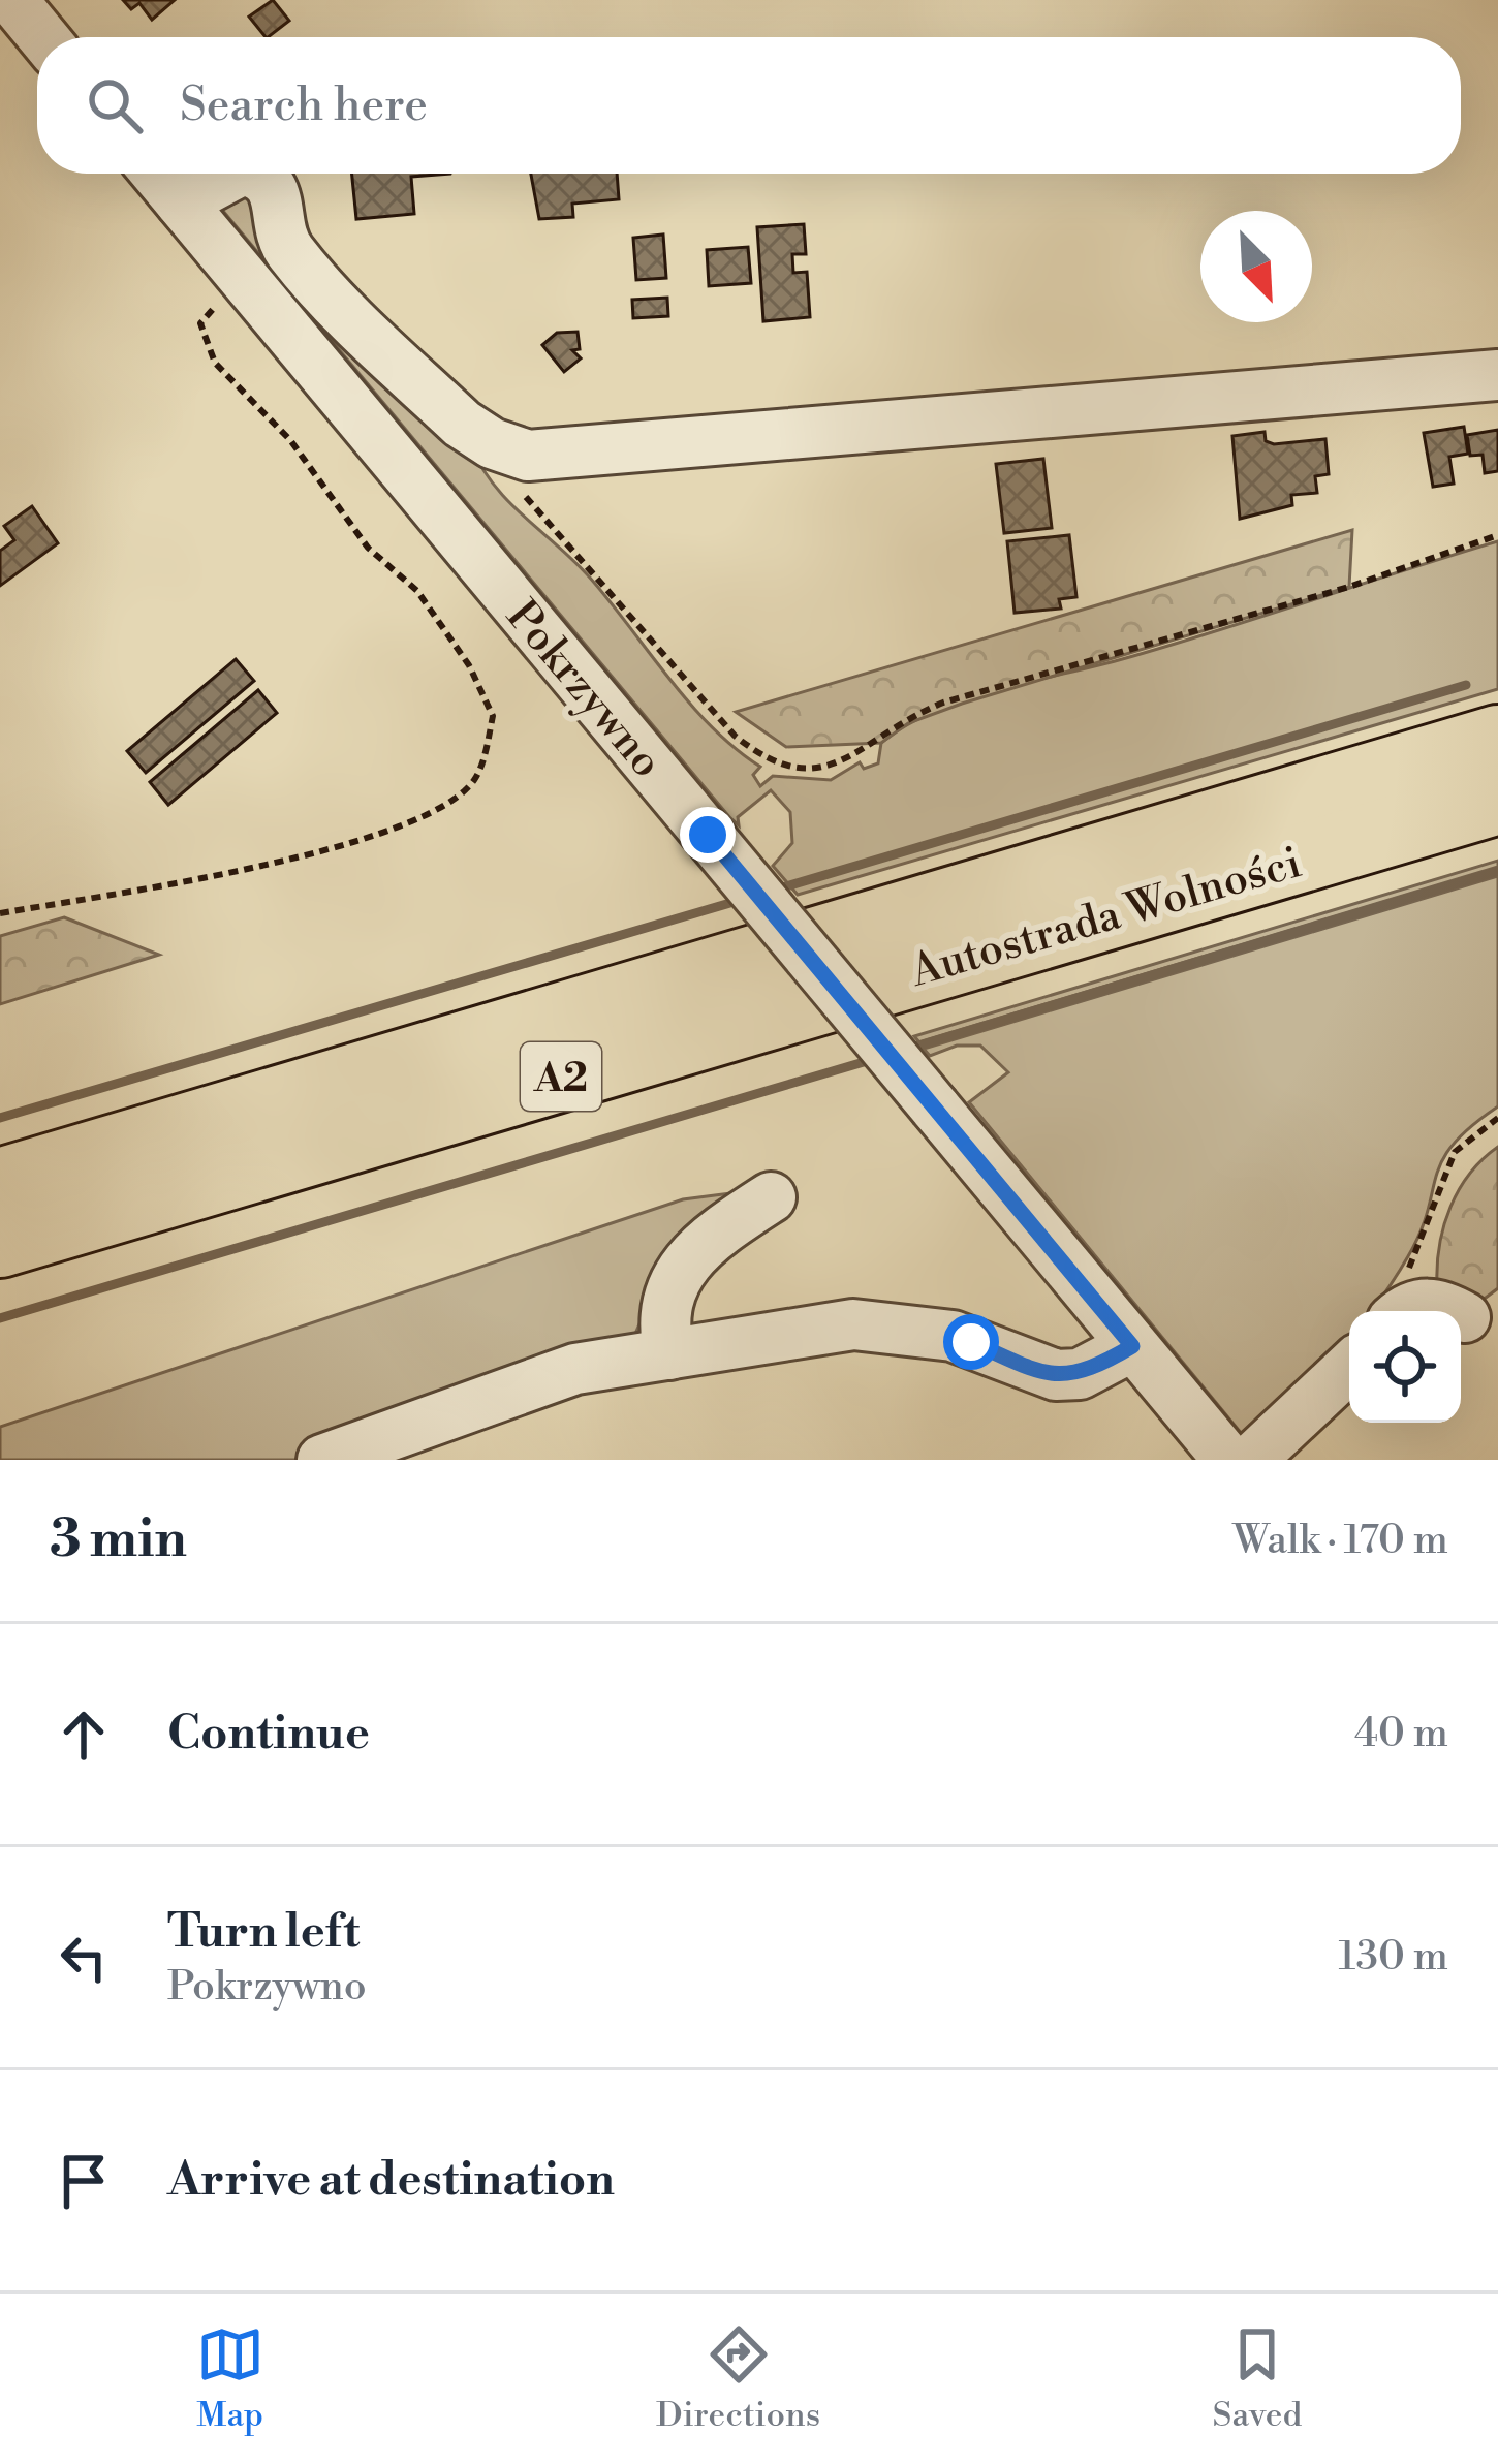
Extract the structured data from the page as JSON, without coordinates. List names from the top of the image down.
{
  "streets": {
    "highway": ["Autostrada Wolności", "A2"],
    "street": ["Pokrzywno"]
  },
  "north": "bottom right",
  "page": {
    "search": "Search here",
    "heading": ["3 min", "Walk · 170 m"],
    "list": [
      ["Continue", "40 m"],
      ["Turn left", "Pokrzywno", "130 m"],
      "Arrive at destination"
    ],
    "nav": ["Map", "Directions", "Saved"]
  }
}
